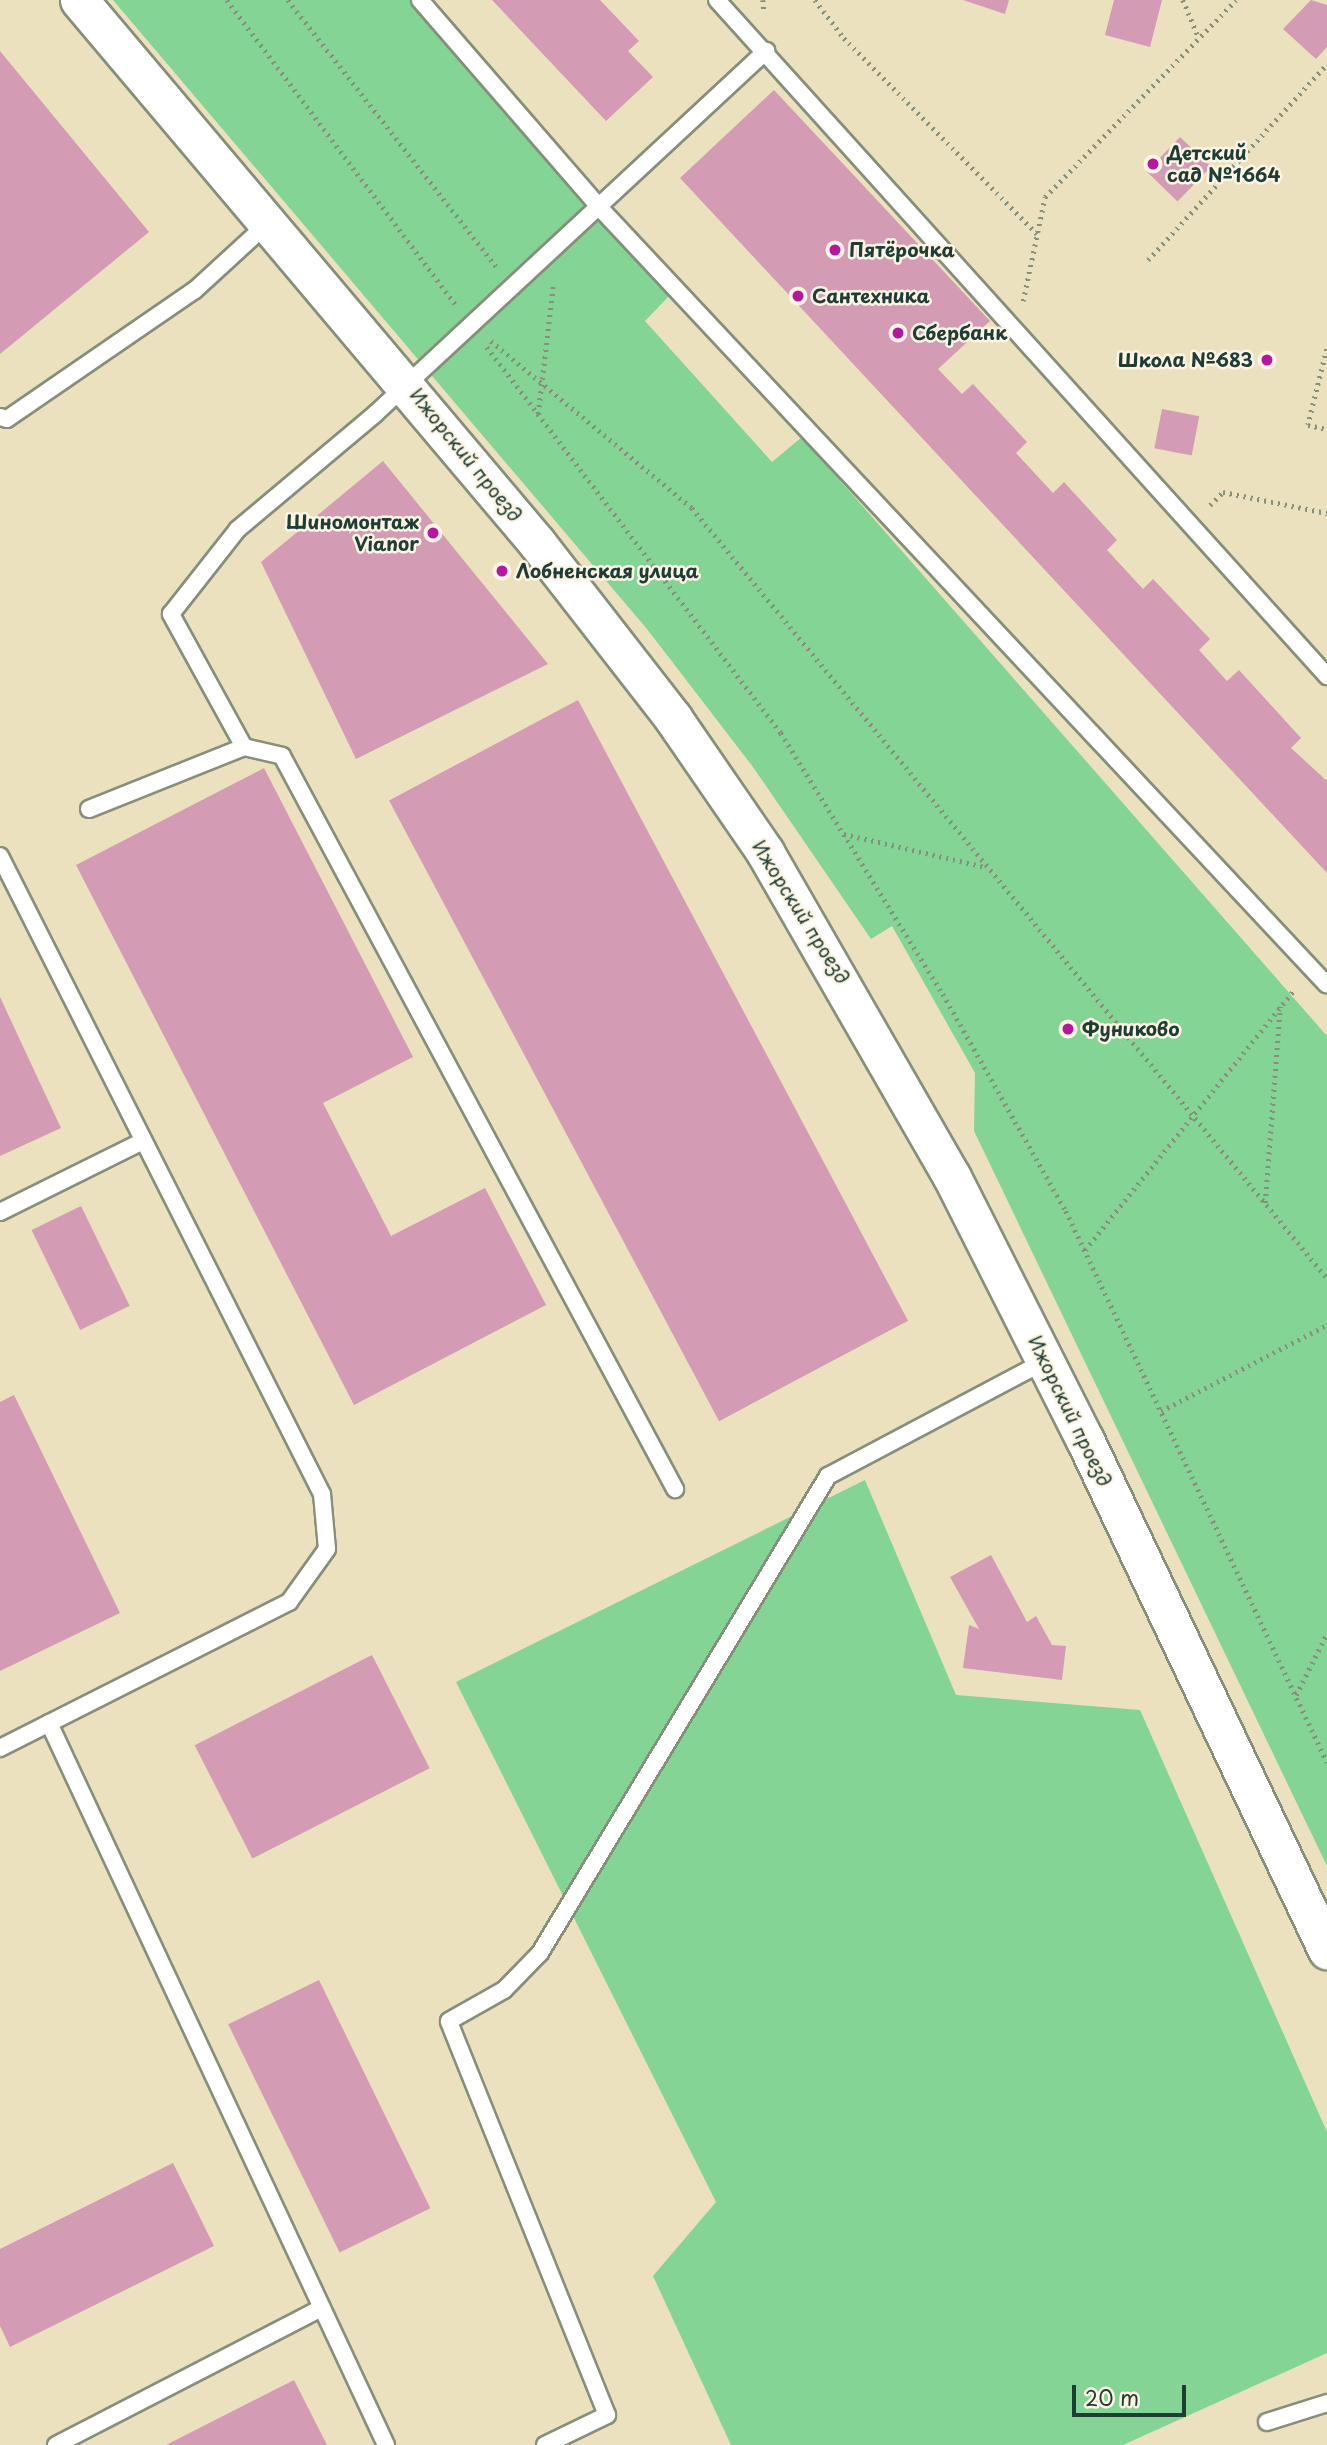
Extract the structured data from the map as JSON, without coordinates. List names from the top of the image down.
{
  "streets": {
    "street": ["Ижорский проезд"]
  },
  "places": [
    "Детский сад №1664",
    "Пятёрочка",
    "Сантехника",
    "Сбербанк",
    "Школа №683",
    "Шиномонтаж Vianor",
    "Лобненская улица",
    "Фуниково"
  ],
  "scale_bar": "20 m"
}
